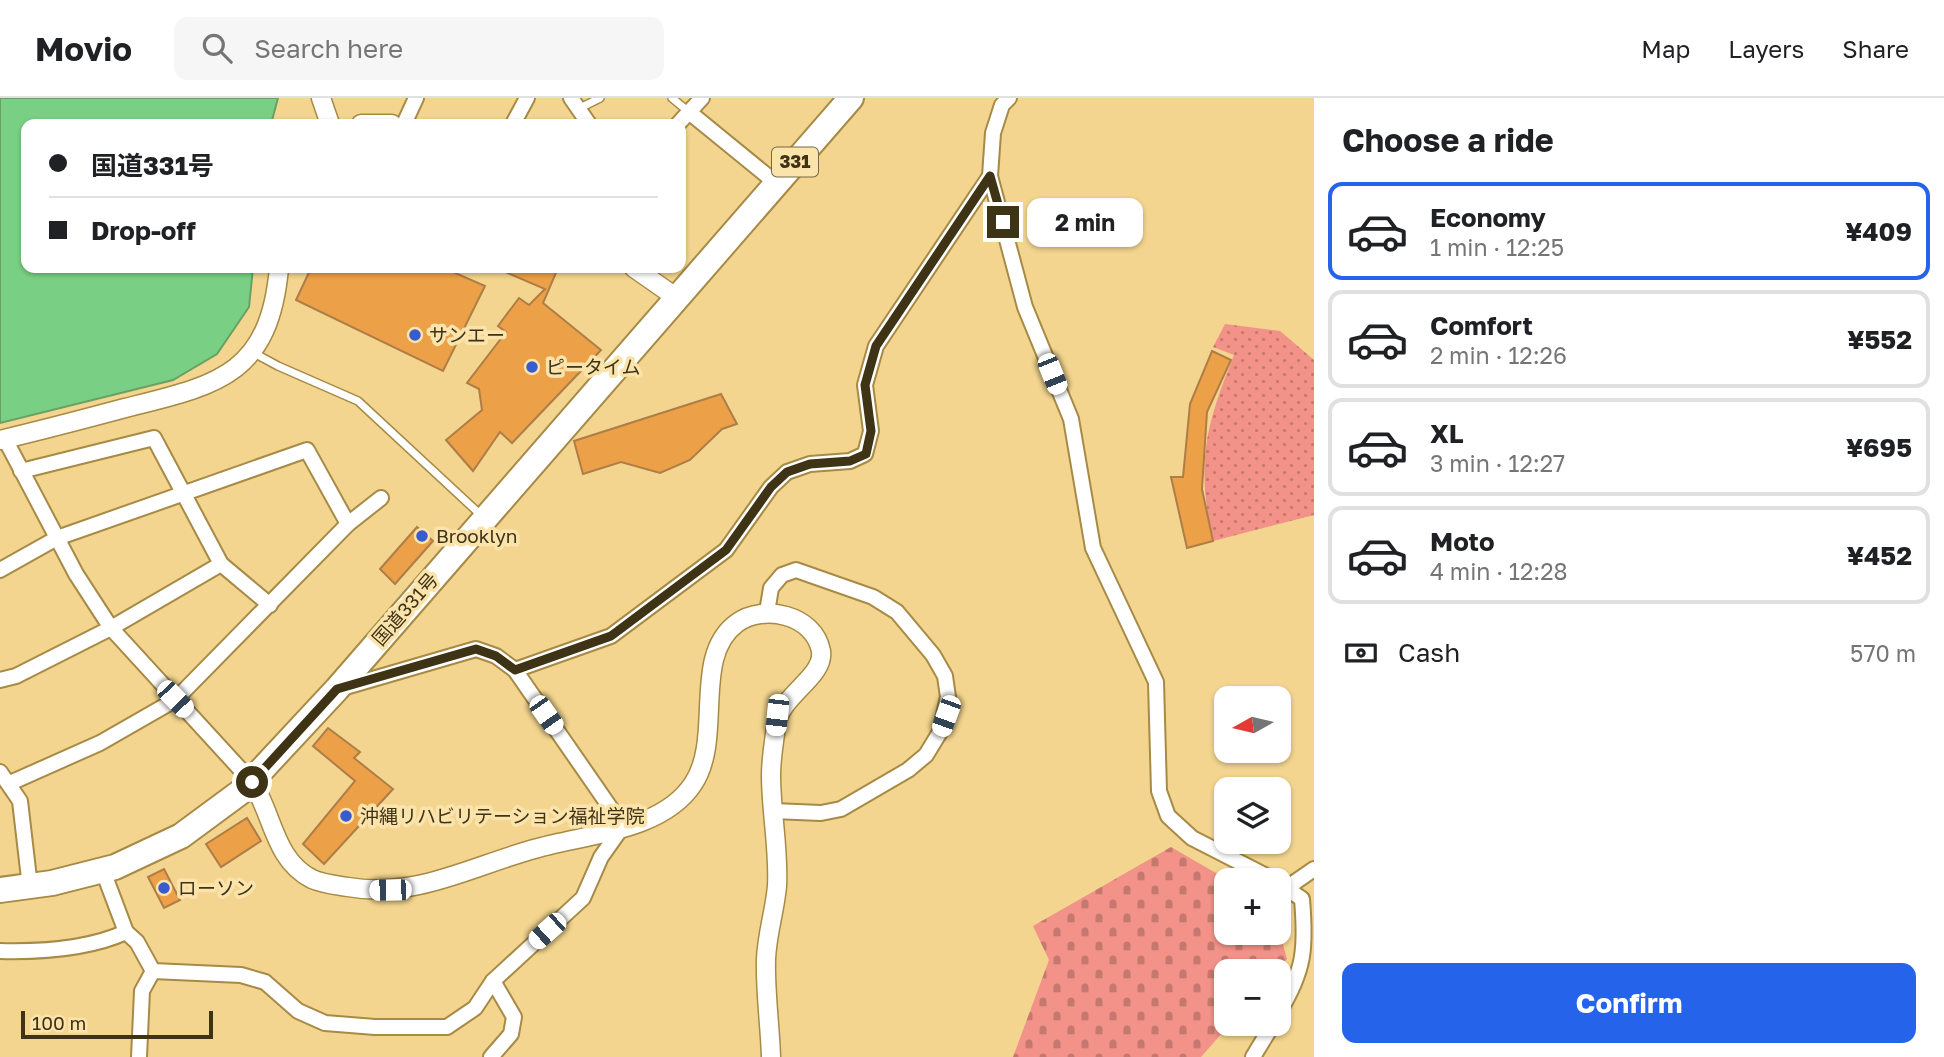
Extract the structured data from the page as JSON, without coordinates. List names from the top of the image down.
{
  "streets": {
    "highway": ["331", "国道331号"]
  },
  "places": [
    "サンエー",
    "ピータイム",
    "Brooklyn",
    "沖縄リハビリテーション福祉学院",
    "ローソン"
  ],
  "scale_bar": "100 m",
  "north": "left",
  "page": {
    "header": "Movio",
    "search": "Search here",
    "nav": ["Map", "Layers", "Share"],
    "heading": "Choose a ride",
    "banner": ["国道331号", "Drop-off"],
    "list": [
      {
        "name": "Economy",
        "note": "1 min · 12:25",
        "value": "¥409"
      },
      {
        "name": "Comfort",
        "note": "2 min · 12:26",
        "value": "¥552"
      },
      {
        "name": "XL",
        "note": "3 min · 12:27",
        "value": "¥695"
      },
      {
        "name": "Moto",
        "note": "4 min · 12:28",
        "value": "¥452"
      }
    ],
    "bubble": "2 min",
    "pay": ["Cash", "570 m"],
    "map_buttons": ["+", "−"],
    "buttons": "Confirm",
    "scale": "100 m"
  }
}
